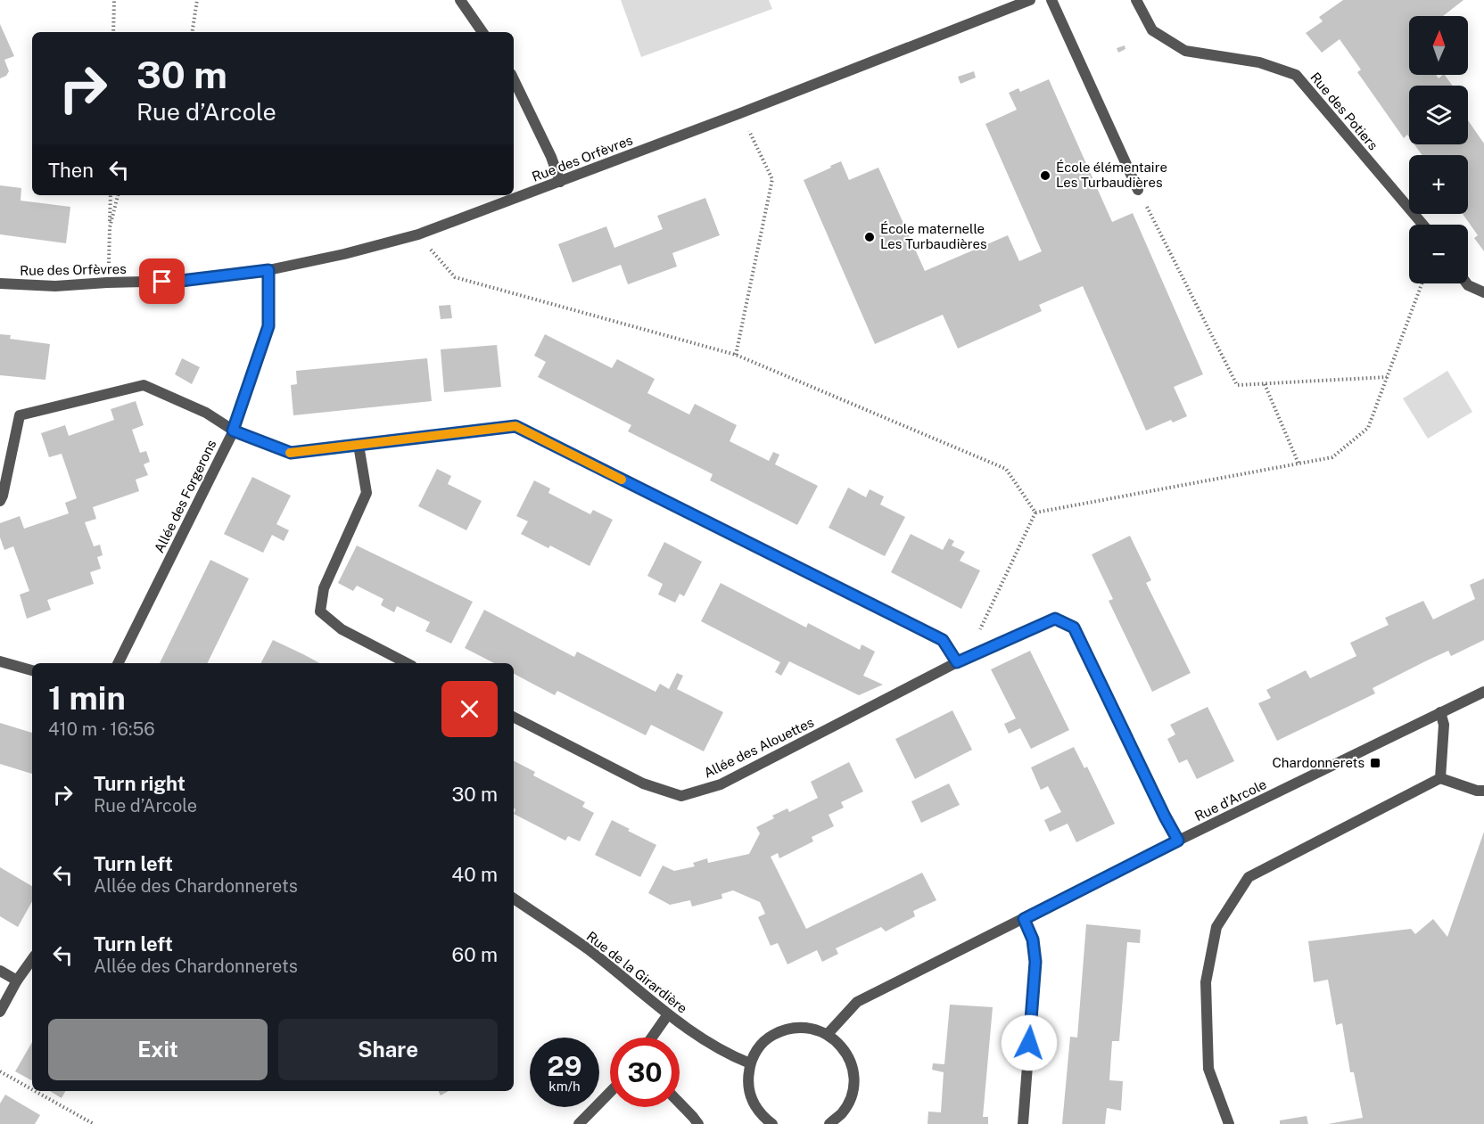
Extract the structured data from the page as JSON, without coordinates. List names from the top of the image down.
{
  "streets": {
    "street": [
      "Rue des Potiers",
      "Rue des Orfèvres",
      "Allée des Forgerons",
      "Allée des Alouettes",
      "Rue d’Arcole",
      "Rue de la Girardière"
    ]
  },
  "crossings": [
    ["Rue des Orfèvres", "Allée des Forgerons"],
    ["Allée des Alouettes", "Rue d’Arcole"]
  ],
  "places": {
    "other": ["École élémentaire Les Turbaudières", "École maternelle Les Turbaudières"],
    "transit": ["Chardonnerets"]
  },
  "north": "top",
  "page": {
    "map_buttons": ["+", "−"],
    "turn": ["30 m", "Rue d’Arcole"],
    "then": "Then",
    "heading": ["1 min", "410 m · 16:56"],
    "list": [
      {
        "name": "Turn right",
        "note": "Rue d’Arcole",
        "value": "30 m"
      },
      {
        "name": "Turn left",
        "note": "Allée des Chardonnerets",
        "value": "40 m"
      },
      {
        "name": "Turn left",
        "note": "Allée des Chardonnerets",
        "value": "60 m"
      }
    ],
    "buttons": ["Exit", "Share"],
    "speed": "29 km/h",
    "limit": "30"
  }
}
